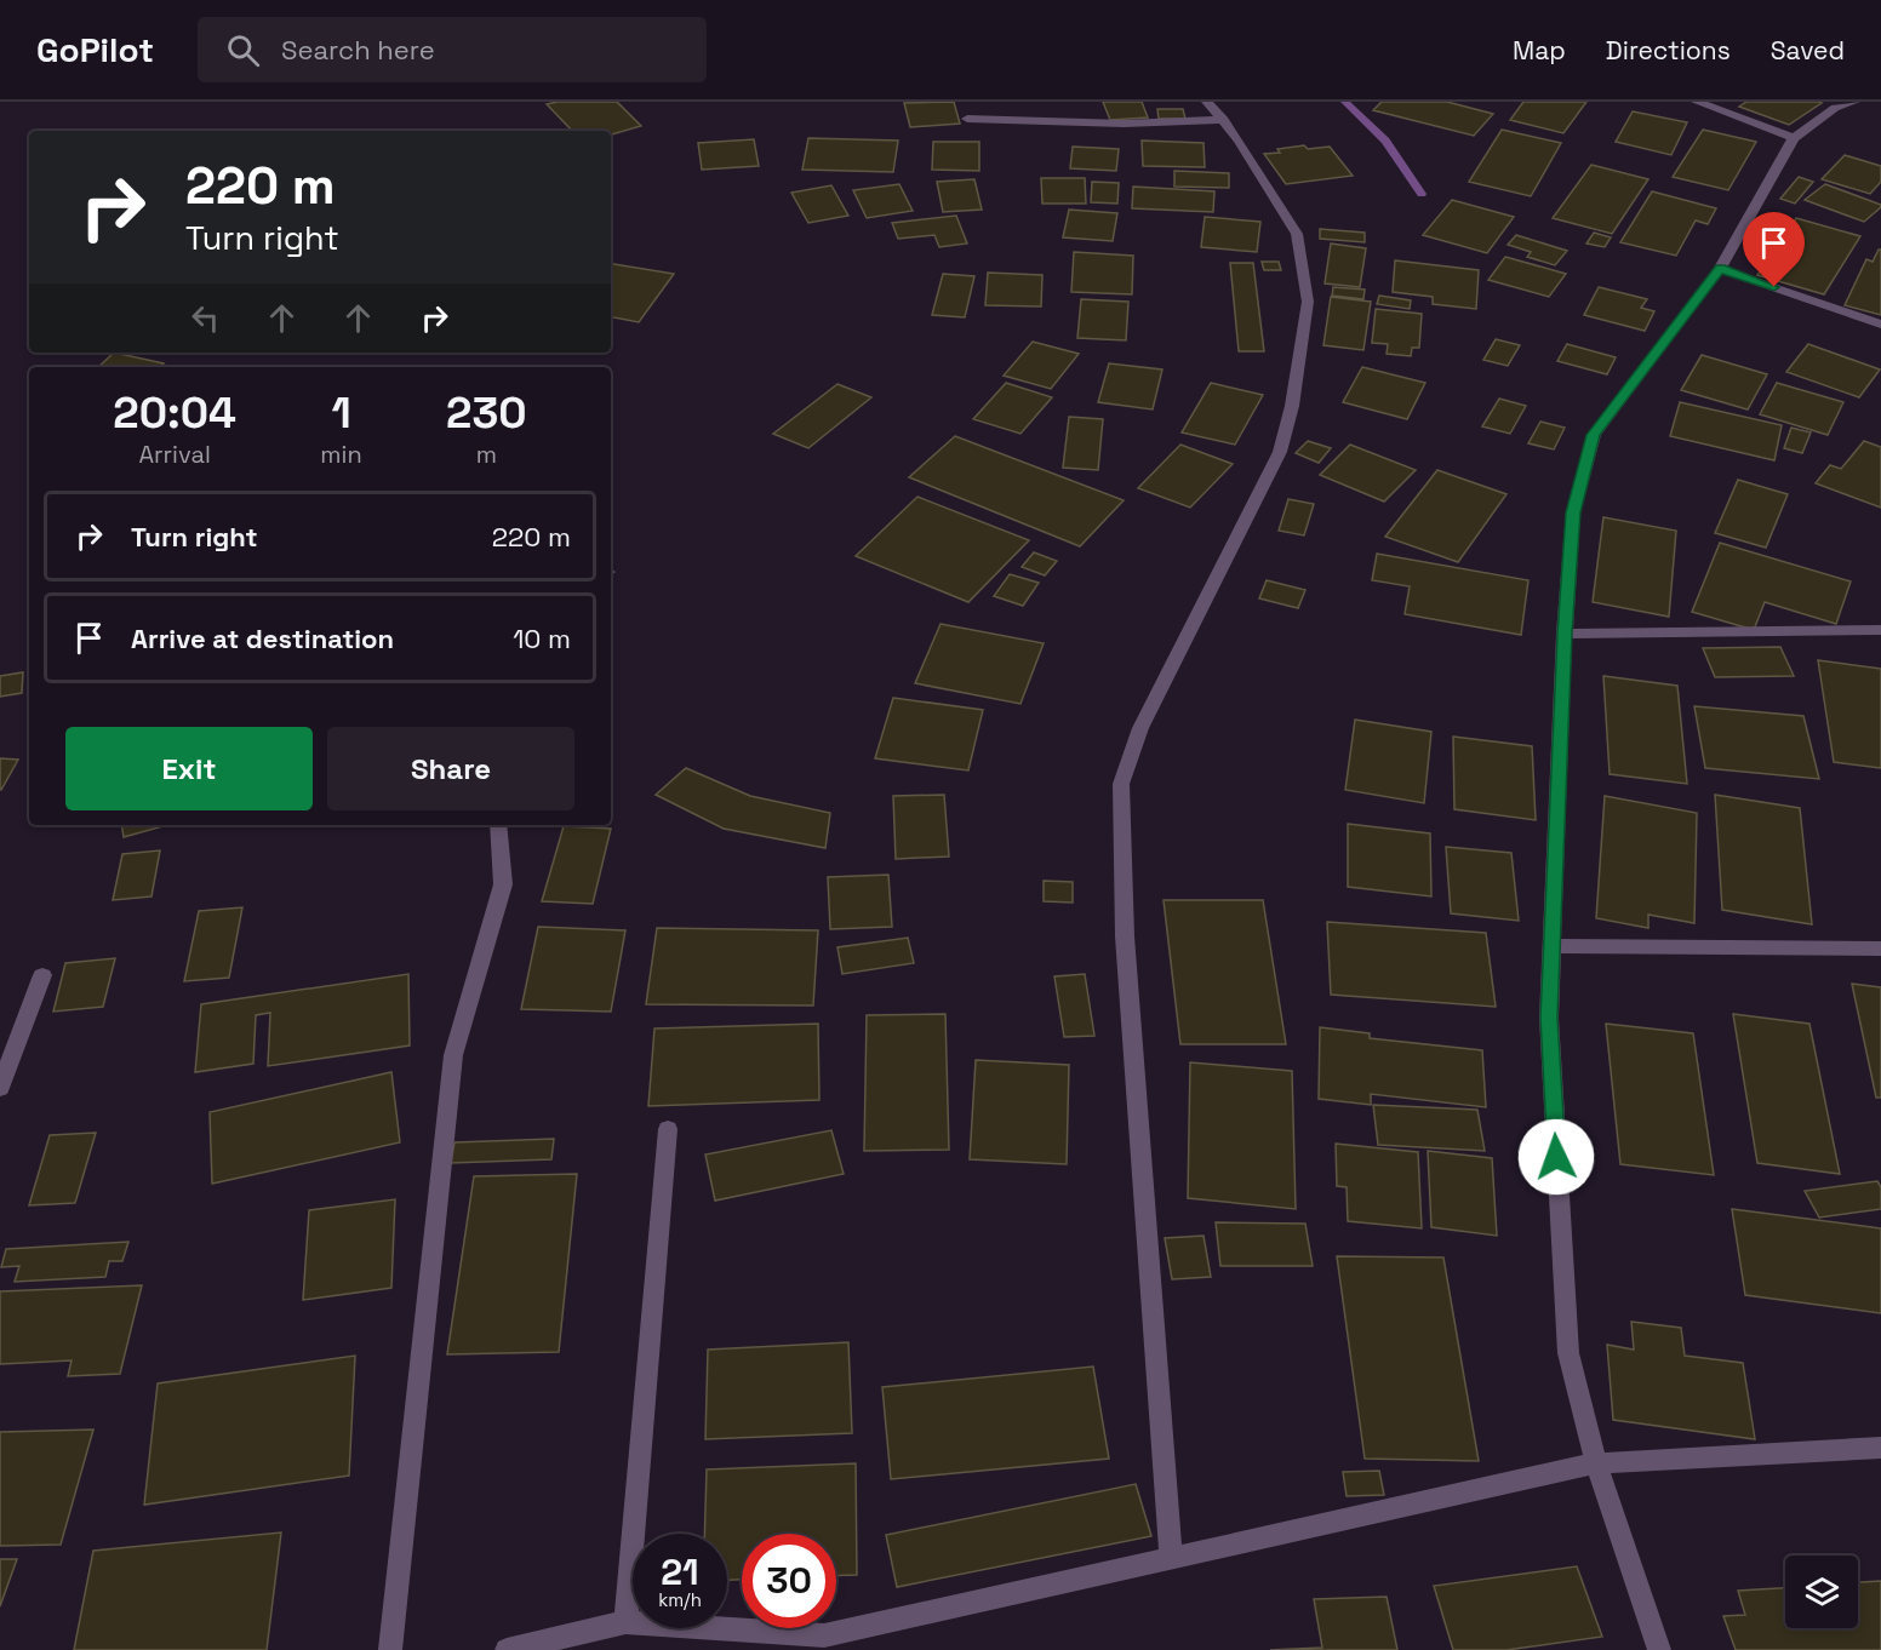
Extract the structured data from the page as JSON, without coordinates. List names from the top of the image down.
{
  "page": {
    "header": "GoPilot",
    "search": "Search here",
    "nav": ["Map", "Directions", "Saved"],
    "turn": ["220 m", "Turn right"],
    "eta": [
      "20:04",
      "Arrival",
      "1",
      "min",
      "230",
      "m"
    ],
    "list": [
      {
        "name": "Turn right",
        "value": "220 m"
      },
      {
        "name": "Arrive at destination",
        "value": "10 m"
      }
    ],
    "buttons": ["Exit", "Share"],
    "speed": "21 km/h",
    "limit": "30"
  }
}
